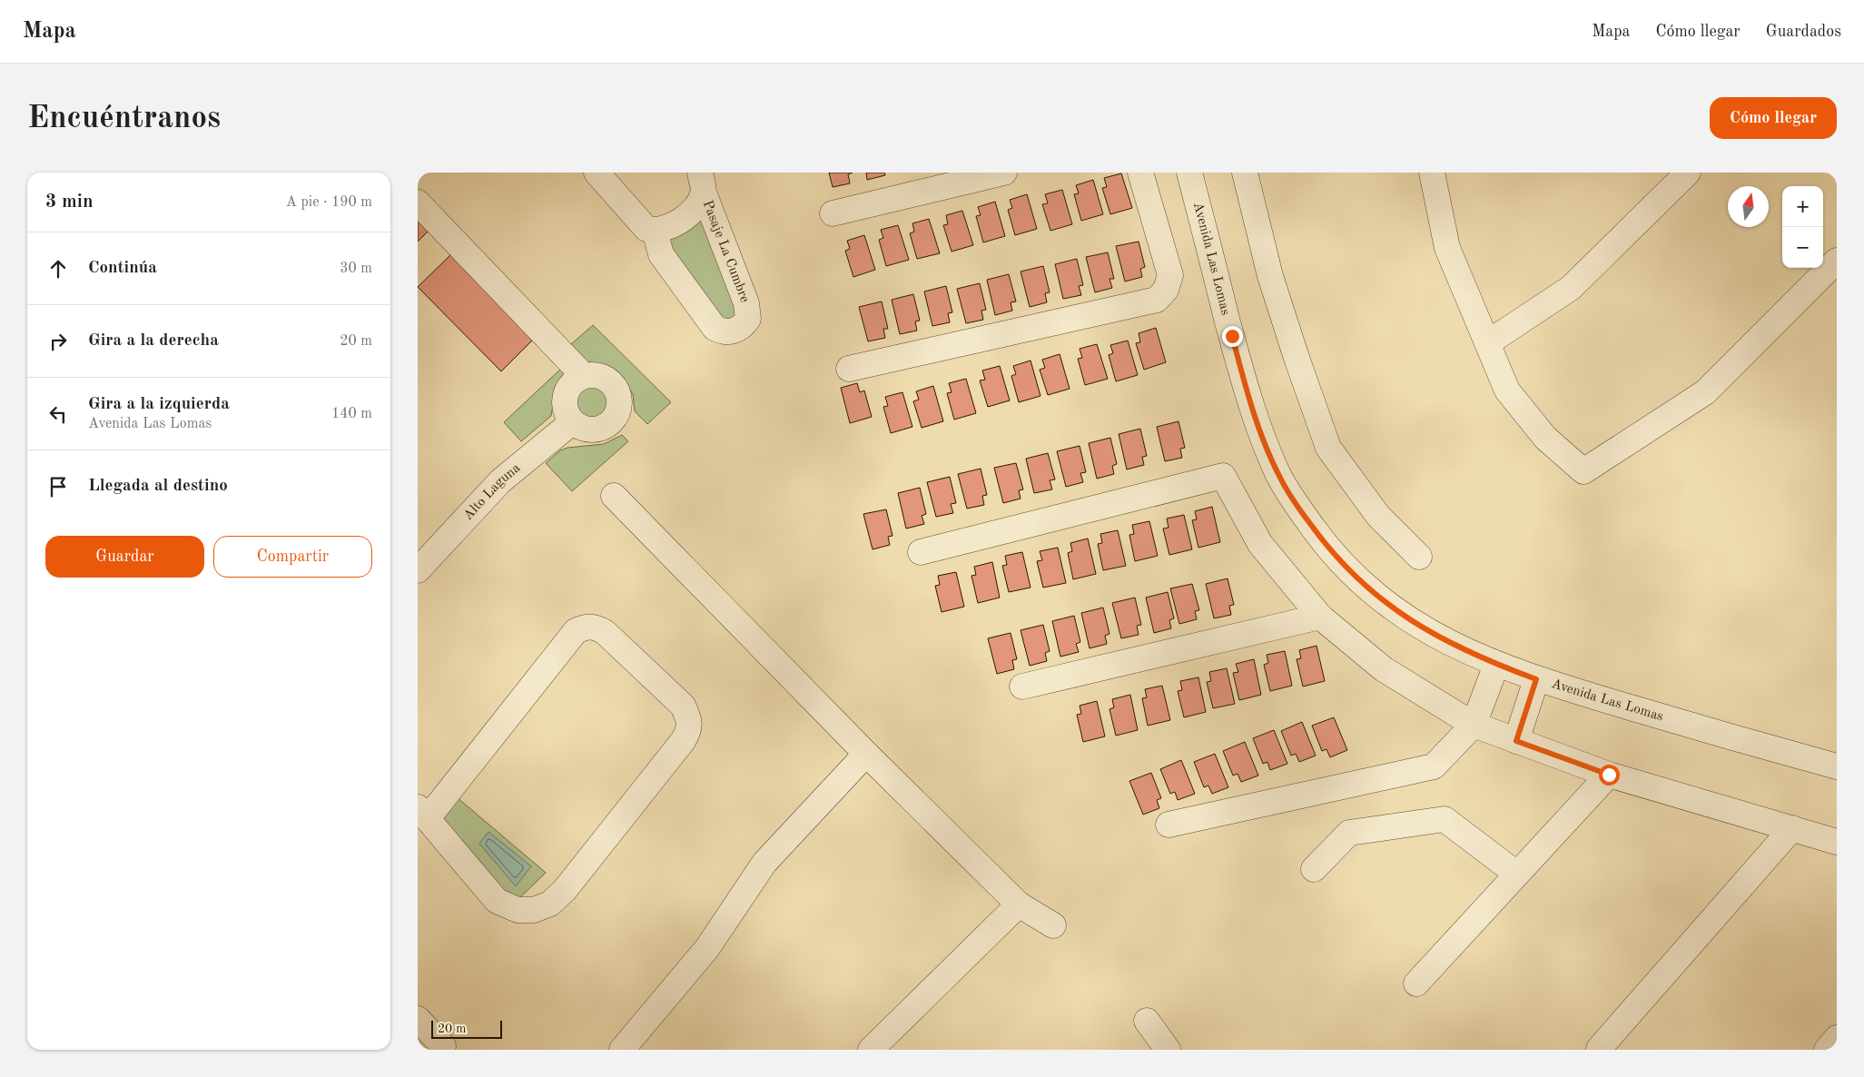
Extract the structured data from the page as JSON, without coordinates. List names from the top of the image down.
{
  "streets": {
    "street": ["Pasaje La Cumbre", "Avenida Las Lomas", "Alto Laguna"]
  },
  "scale_bar": "20 m",
  "north": "top",
  "page": {
    "header": "Mapa",
    "nav": ["Mapa", "Cómo llegar", "Guardados"],
    "buttons": [
      "Cómo llegar",
      ["Guardar", "Compartir"]
    ],
    "title": "Encuéntranos",
    "heading": ["3 min", "A pie · 190 m"],
    "map_buttons": ["+", "−"],
    "list": [
      ["Continúa", "30 m"],
      ["Gira a la derecha", "20 m"],
      ["Gira a la izquierda", "Avenida Las Lomas", "140 m"],
      "Llegada al destino"
    ],
    "scale": "20 m"
  }
}
